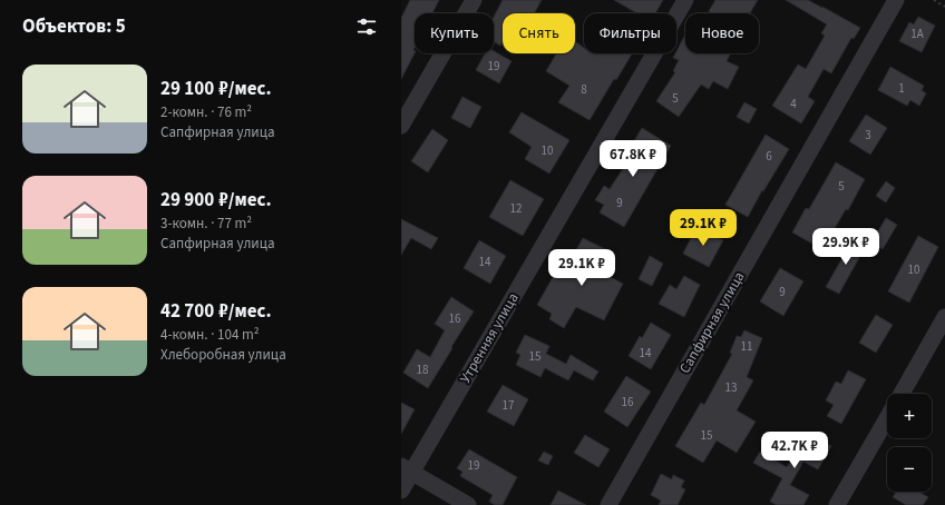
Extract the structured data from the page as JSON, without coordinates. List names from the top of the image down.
{
  "streets": {
    "street": ["Сапфирная улица", "Утренняя улица"]
  },
  "house_numbers": [
    "1А",
    "19",
    "1",
    "8",
    "5",
    "4",
    "3",
    "10",
    "6",
    "5",
    "9",
    "12",
    "14",
    "10",
    "9",
    "16",
    "11",
    "14",
    "15",
    "18",
    "13",
    "16",
    "17",
    "15",
    "19"
  ],
  "page": {
    "heading": "Объектов: 5",
    "chip": [
      "Купить",
      "Снять",
      "Фильтры",
      "Новое"
    ],
    "list": [
      {
        "name": "29 100 ₽/мес.",
        "note": "2-комн. · 76 m² · Сапфирная улица"
      },
      {
        "name": "29 900 ₽/мес.",
        "note": "3-комн. · 77 m² · Сапфирная улица"
      },
      {
        "name": "42 700 ₽/мес.",
        "note": "4-комн. · 104 m² · Хлеборобная улица"
      }
    ],
    "price": [
      "67.8K ₽",
      "29.1K ₽",
      "29.9K ₽",
      "29.1K ₽",
      "42.7K ₽"
    ],
    "map_buttons": ["+", "−"]
  }
}
